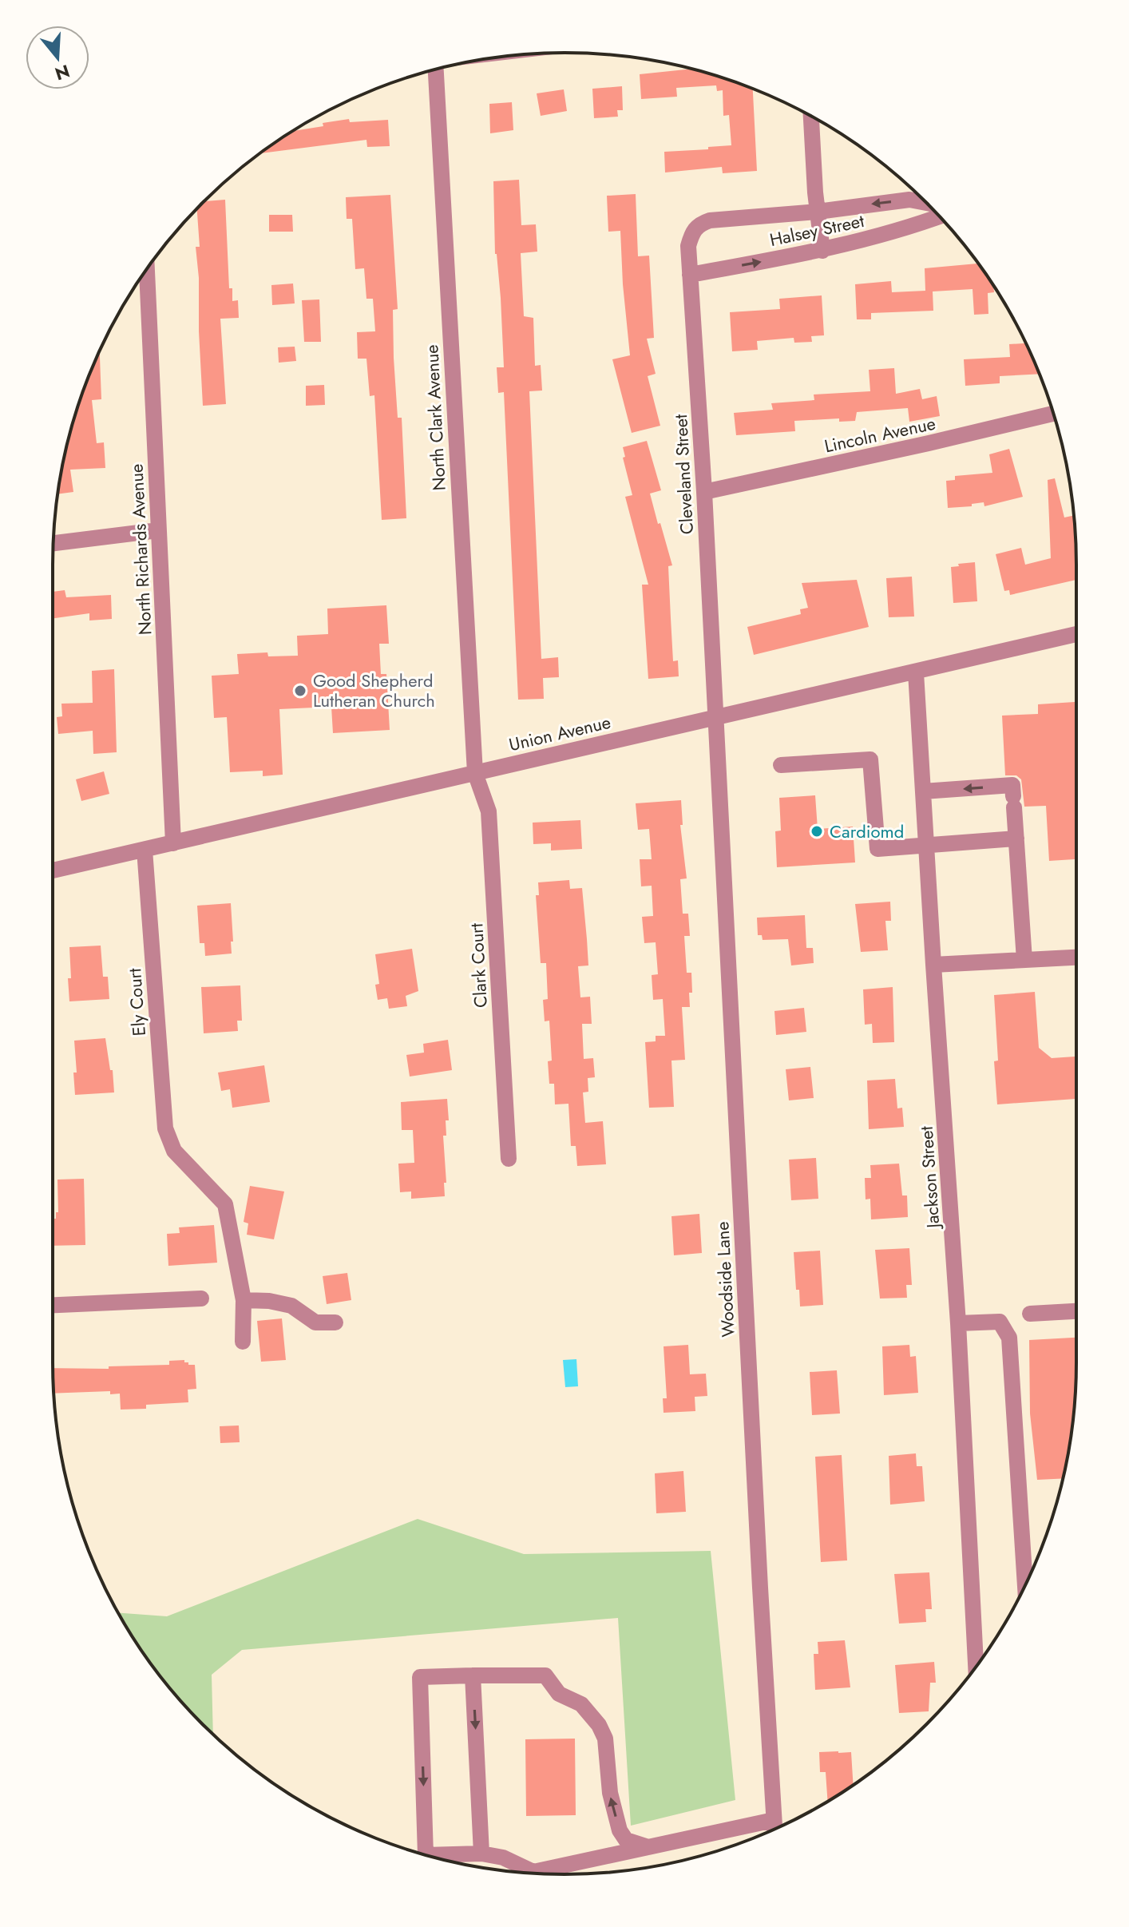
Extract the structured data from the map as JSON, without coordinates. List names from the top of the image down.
{
  "streets": {
    "street": [
      "Halsey Street",
      "North Clark Avenue",
      "Lincoln Avenue",
      "Cleveland Street",
      "North Richards Avenue",
      "Union Avenue",
      "Clark Court",
      "Ely Court",
      "Jackson Street",
      "Woodside Lane"
    ]
  },
  "crossings": [
    ["Halsey Street", "Cleveland Street"],
    ["North Clark Avenue", "Union Avenue"],
    ["North Clark Avenue", "Clark Court"],
    ["Lincoln Avenue", "Cleveland Street"],
    ["Cleveland Street", "Union Avenue"],
    ["Cleveland Street", "Woodside Lane"],
    ["North Richards Avenue", "Union Avenue"],
    ["Union Avenue", "Clark Court"],
    ["Union Avenue", "Ely Court"],
    ["Union Avenue", "Jackson Street"],
    ["Union Avenue", "Woodside Lane"]
  ],
  "places": ["Good Shepherd Lutheran Church", "Cardiomd"],
  "north": "bottom"
}
